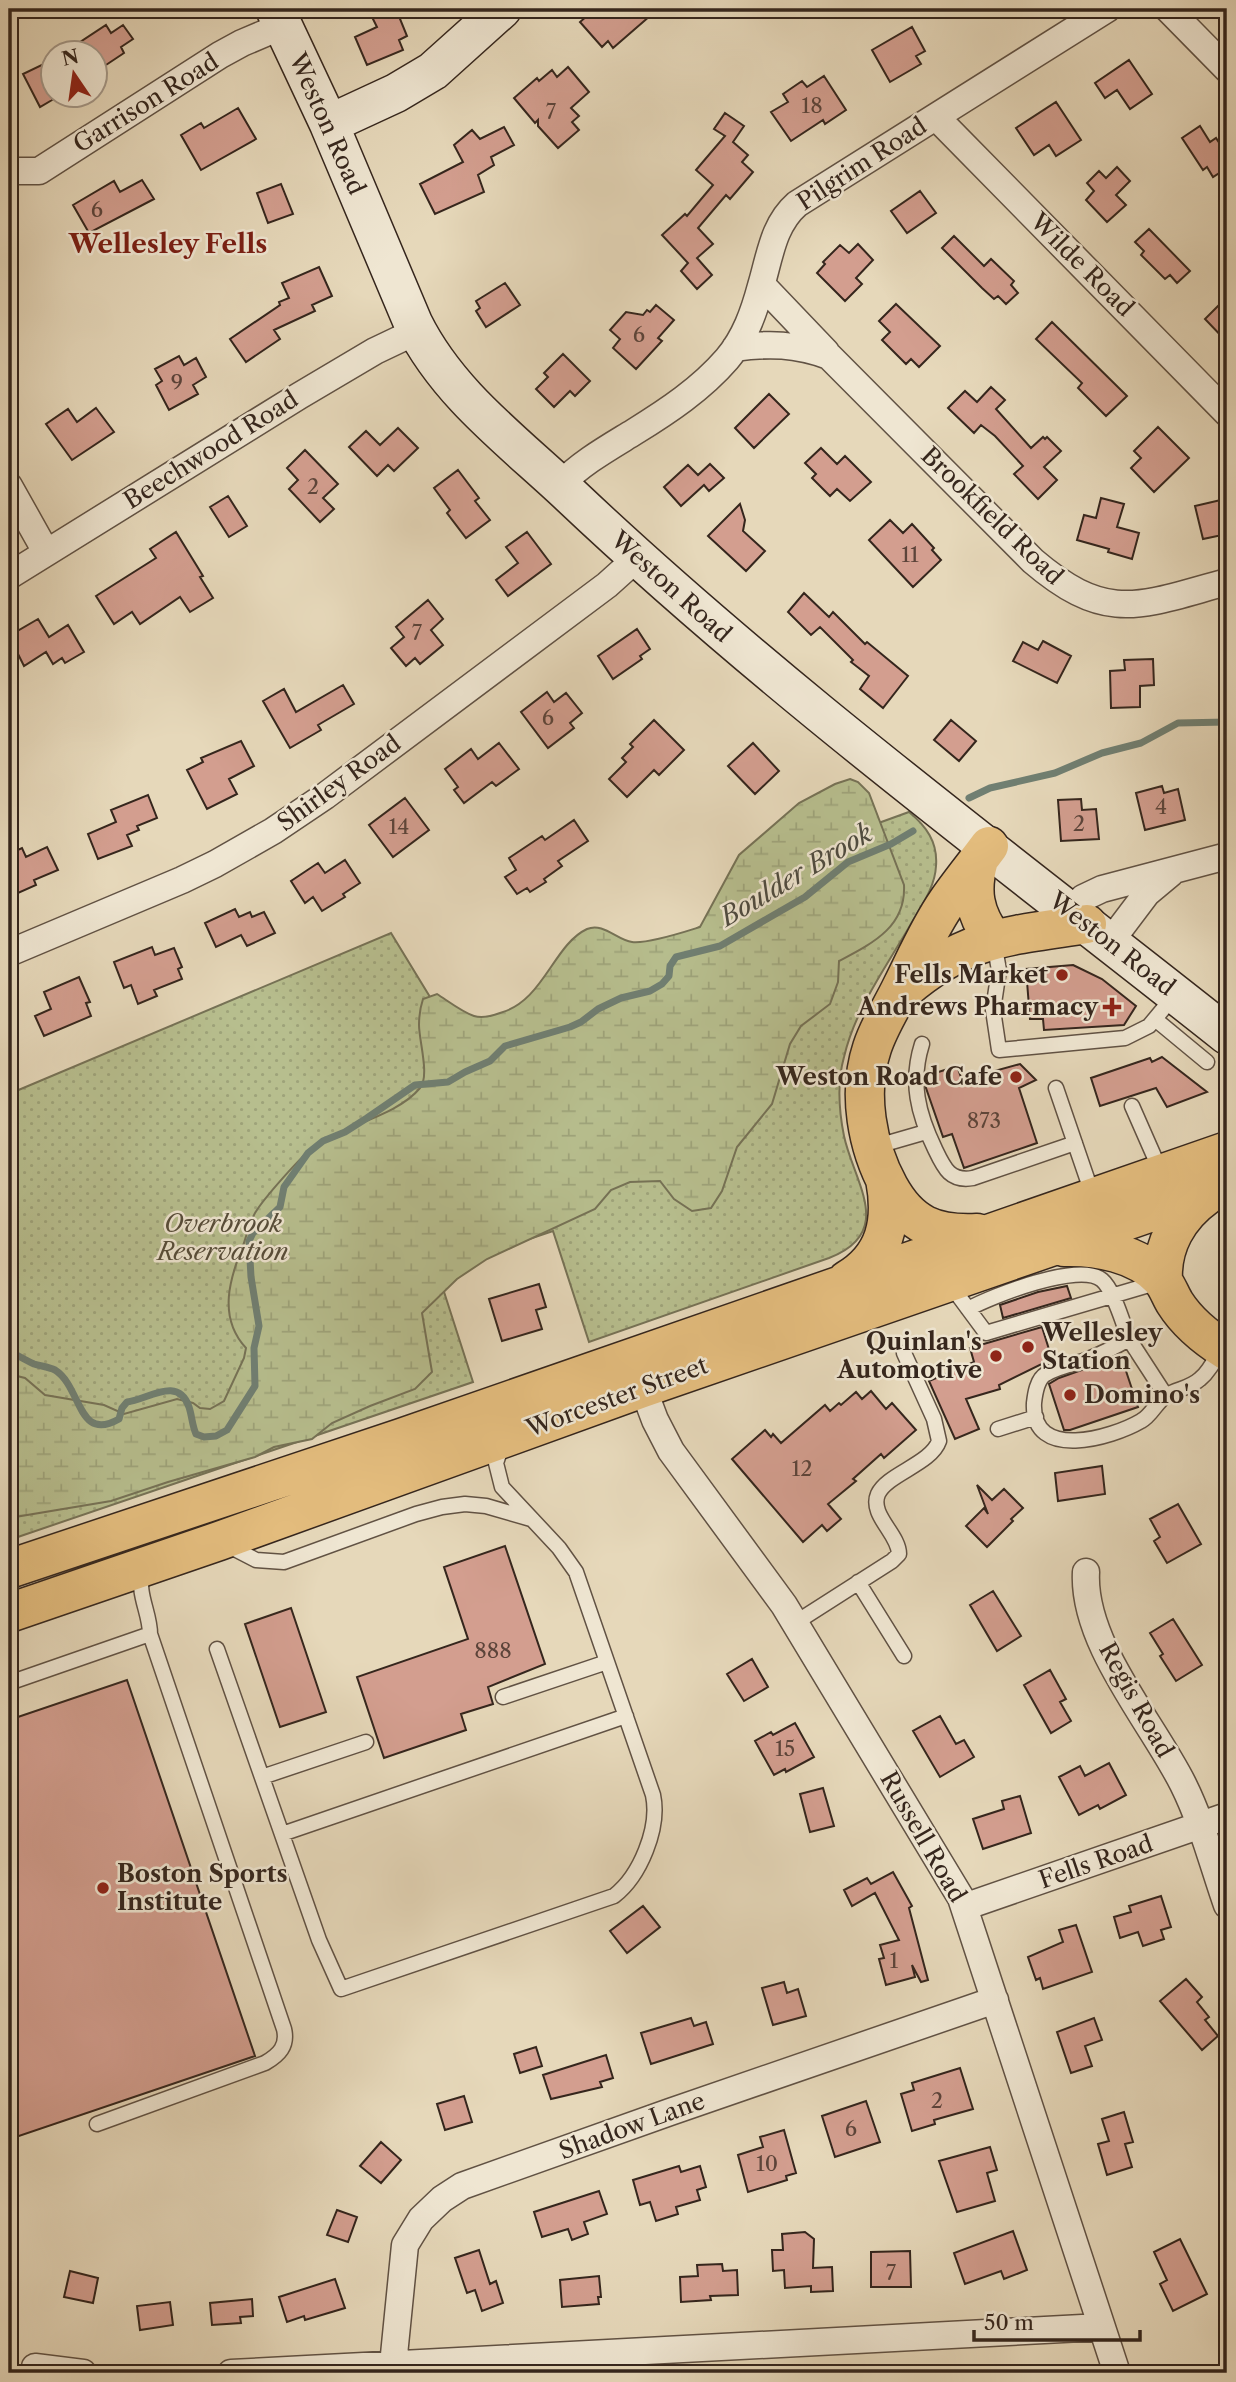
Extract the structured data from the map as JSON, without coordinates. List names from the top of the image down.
{
  "streets": {
    "highway": ["Worcester Street"],
    "main road": ["Weston Road"],
    "street": [
      "Garrison Road",
      "Pilgrim Road",
      "Wilde Road",
      "Beechwood Road",
      "Brookfield Road",
      "Shirley Road",
      "Regis Road",
      "Russell Road",
      "Fells Road",
      "Shadow Lane"
    ]
  },
  "crossings": [
    ["Garrison Road", "Weston Road"],
    ["Weston Road", "Pilgrim Road"],
    ["Weston Road", "Beechwood Road"],
    ["Weston Road", "Shirley Road"],
    ["Pilgrim Road", "Wilde Road"],
    ["Pilgrim Road", "Brookfield Road"],
    ["Worcester Street", "Russell Road"],
    ["Regis Road", "Fells Road"],
    ["Russell Road", "Fells Road"],
    ["Russell Road", "Shadow Lane"]
  ],
  "districts": ["Wellesley Fells"],
  "water": ["Boulder Brook"],
  "parks": ["Overbrook Reservation"],
  "places": {
    "other": [
      "Fells Market",
      "Weston Road Cafe",
      "Wellesley Station",
      "Quinlan's Automotive",
      "Domino's",
      "Boston Sports Institute"
    ],
    "health": ["Andrews Pharmacy"]
  },
  "house_numbers": [
    "18",
    "7",
    "6",
    "6",
    "9",
    "2",
    "11",
    "7",
    "6",
    "4",
    "2",
    "14",
    "873",
    "12",
    "888",
    "15",
    "1",
    "2",
    "6",
    "10",
    "7"
  ],
  "scale_bar": "50 m",
  "north": "top"
}
